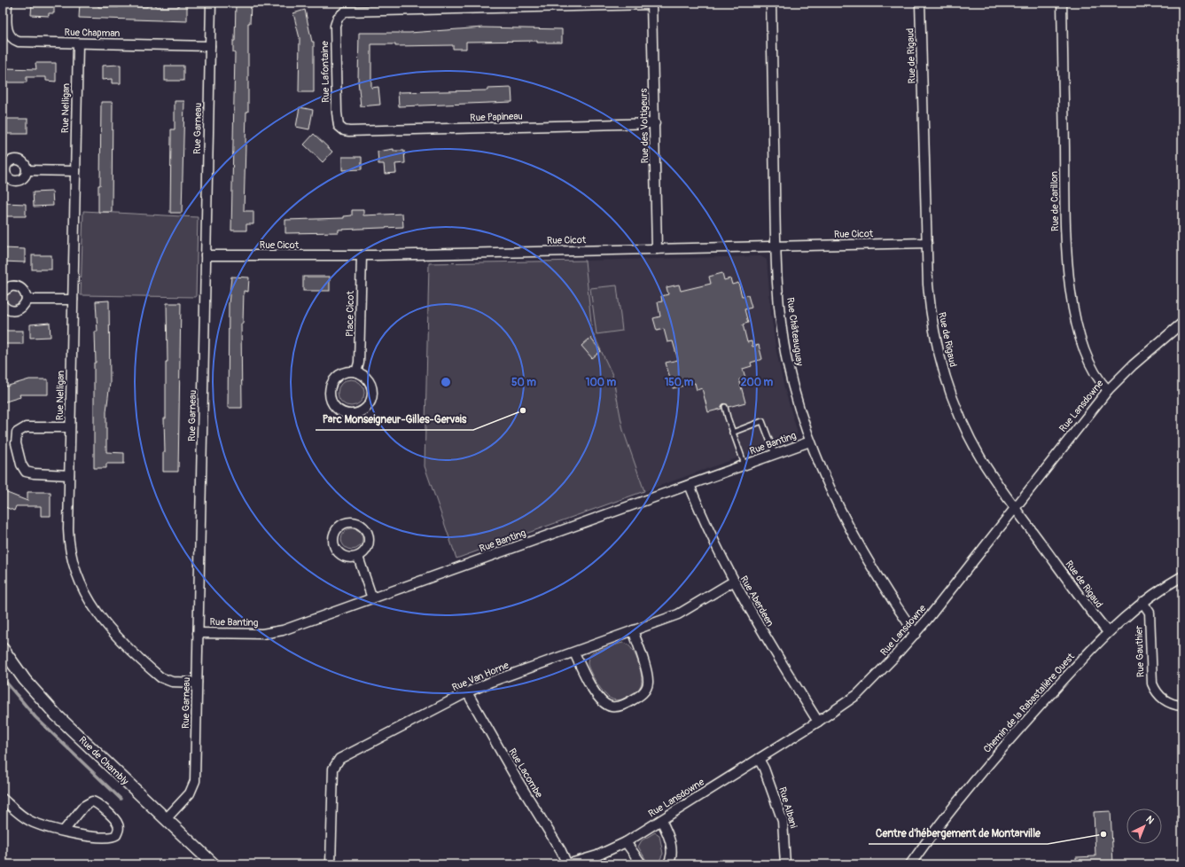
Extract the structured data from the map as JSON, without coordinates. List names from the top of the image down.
{
  "streets": {
    "street": [
      "Rue Chapman",
      "Rue de Rigaud",
      "Rue Lafontaine",
      "Rue Nelligan",
      "Rue Papineau",
      "Rue des Voltigeurs",
      "Rue Garneau",
      "Rue de Carillon",
      "Rue Cicot",
      "Place Cicot",
      "Rue Châteauguay",
      "Rue Lansdowne",
      "Rue Banting",
      "Rue Aberdeen",
      "Rue Gauthier",
      "Rue Van Horne",
      "Chemin de la Rabastalière Ouest",
      "Rue de Chambly",
      "Rue Lacombe",
      "Rue Albani"
    ]
  },
  "crossings": [
    ["Rue Chapman", "Rue Nelligan"],
    ["Rue Chapman", "Rue Garneau"],
    ["Rue de Rigaud", "Rue Cicot"],
    ["Rue de Rigaud", "Rue Lansdowne"],
    ["Rue de Rigaud", "Chemin de la Rabastalière Ouest"],
    ["Rue Lafontaine", "Rue Papineau"],
    ["Rue Lafontaine", "Rue des Voltigeurs"],
    ["Rue Nelligan", "Rue Garneau"],
    ["Rue Papineau", "Rue des Voltigeurs"],
    ["Rue des Voltigeurs", "Rue Cicot"],
    ["Rue Garneau", "Rue Cicot"],
    ["Rue Garneau", "Rue Banting"],
    ["Rue Garneau", "Rue de Chambly"],
    ["Rue de Carillon", "Rue Lansdowne"],
    ["Rue Cicot", "Place Cicot"],
    ["Rue Cicot", "Rue Châteauguay"],
    ["Rue Châteauguay", "Rue Lansdowne"],
    ["Rue Châteauguay", "Rue Banting"],
    ["Rue Lansdowne", "Rue Aberdeen"],
    ["Rue Lansdowne", "Rue Lacombe"],
    ["Rue Lansdowne", "Rue Albani"],
    ["Rue Banting", "Rue Aberdeen"],
    ["Rue Aberdeen", "Rue Van Horne"],
    ["Rue Gauthier", "Chemin de la Rabastalière Ouest"],
    ["Rue Van Horne", "Rue Lacombe"]
  ],
  "places": ["Parc Monseigneur-Gilles-Gervais", "Centre d'hébergement de Montarville"],
  "north": "top right",
  "rings": [
    "50 m",
    "100 m",
    "150 m",
    "200 m"
  ]
}
